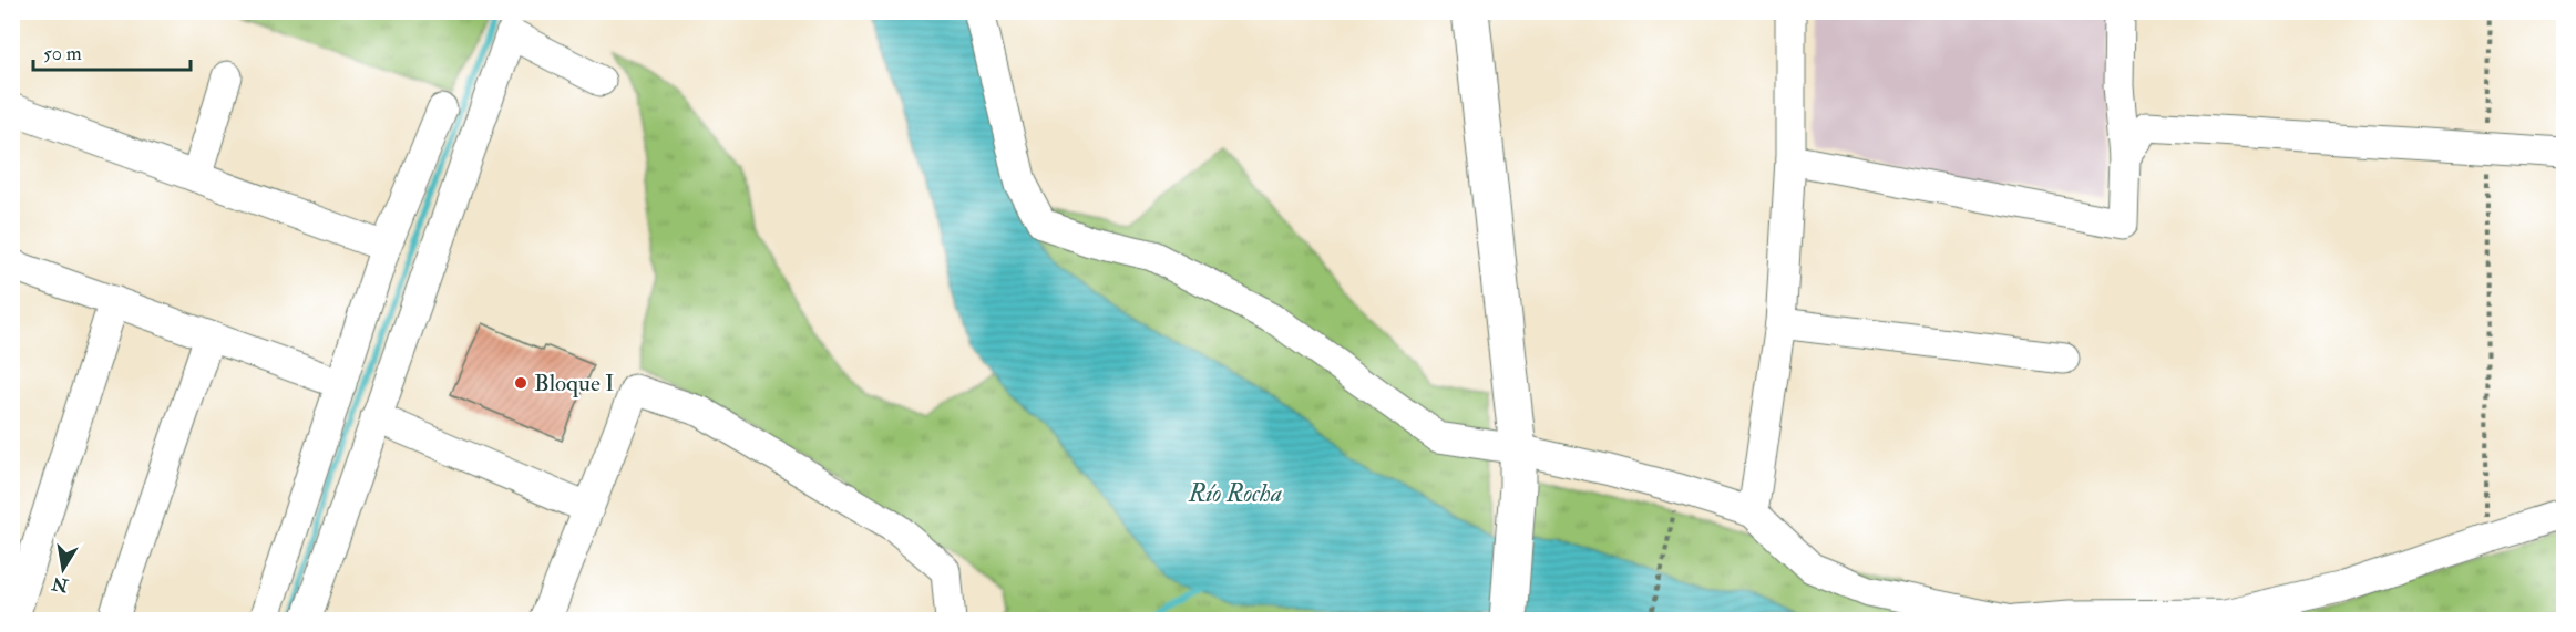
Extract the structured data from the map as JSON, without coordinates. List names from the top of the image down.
{
  "water": ["Río Rocha"],
  "places": ["Bloque I"],
  "scale_bar": "50 m",
  "north": "bottom"
}
